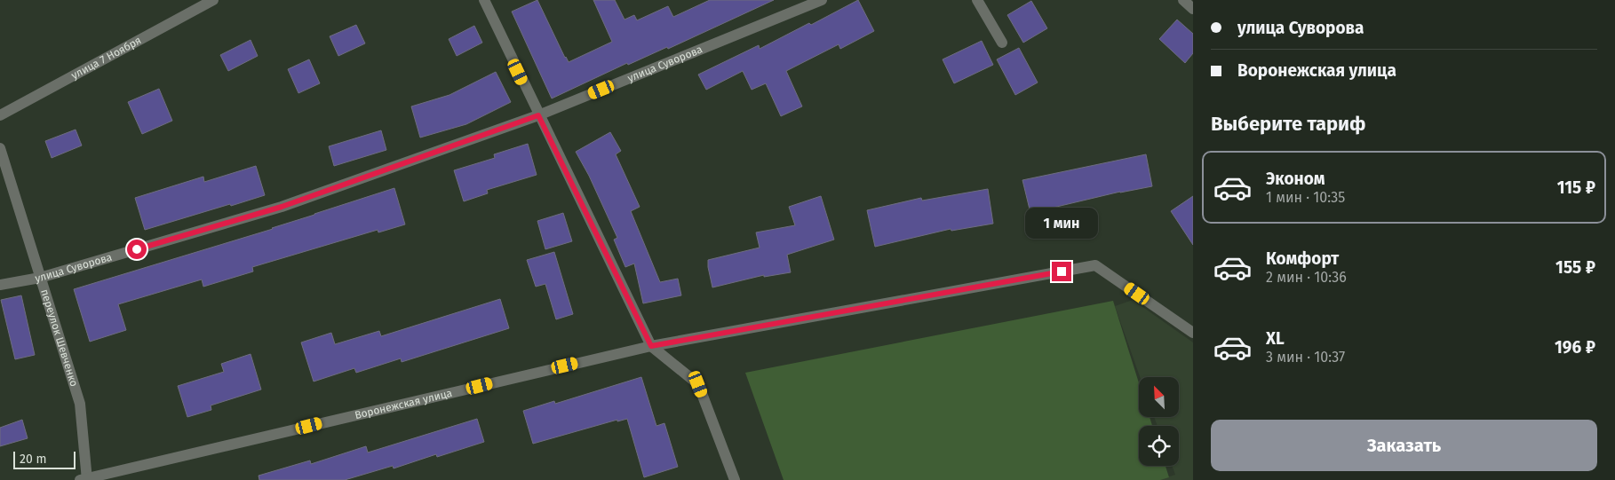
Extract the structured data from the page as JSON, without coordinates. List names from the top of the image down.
{
  "streets": {
    "street": [
      "улица 7 Ноября",
      "улица Суворова",
      "переулок Шевченко",
      "Воронежская улица"
    ]
  },
  "crossings": [
    ["улица Суворова", "переулок Шевченко"],
    ["переулок Шевченко", "Воронежская улица"]
  ],
  "scale_bar": "20 m",
  "north": "top left",
  "page": {
    "banner": ["улица Суворова", "Воронежская улица"],
    "heading": "Выберите тариф",
    "list": [
      {
        "name": "Эконом",
        "note": "1 мин · 10:35",
        "value": "115 ₽"
      },
      {
        "name": "Комфорт",
        "note": "2 мин · 10:36",
        "value": "155 ₽"
      },
      {
        "name": "XL",
        "note": "3 мин · 10:37",
        "value": "196 ₽"
      }
    ],
    "bubble": "1 мин",
    "buttons": "Заказать",
    "scale": "20 m"
  }
}
